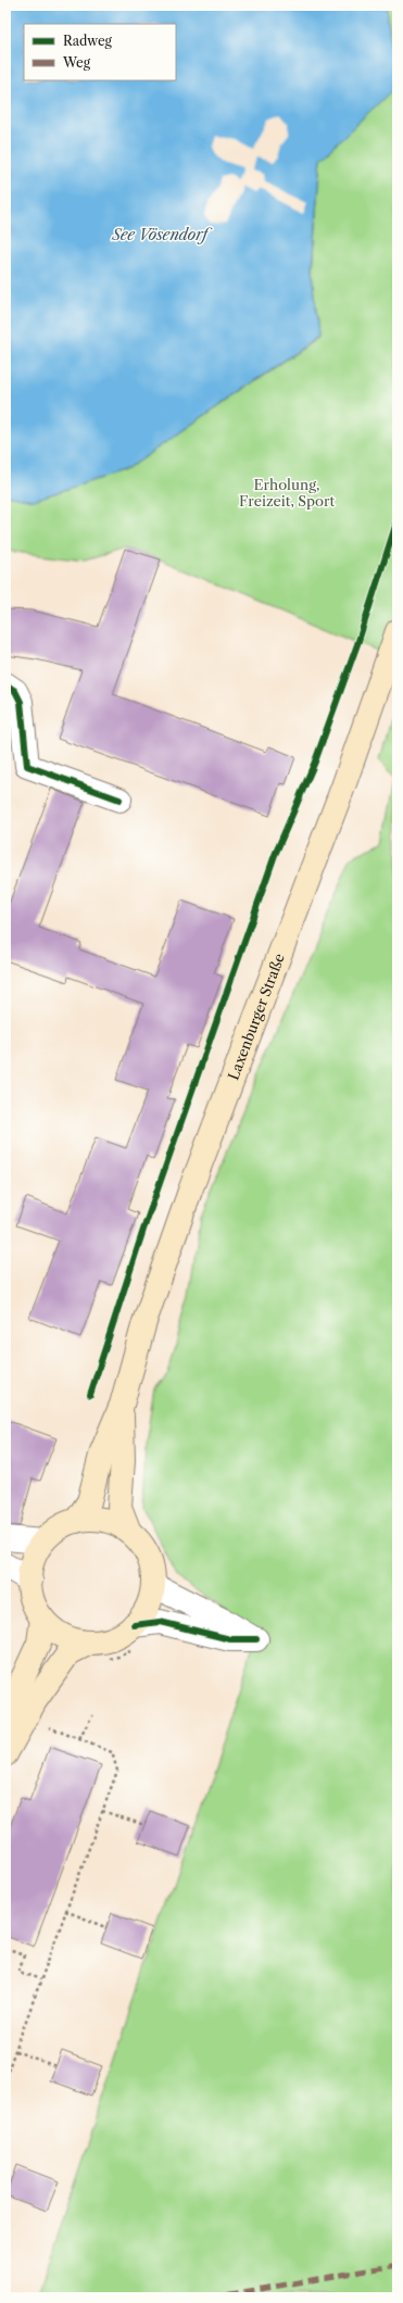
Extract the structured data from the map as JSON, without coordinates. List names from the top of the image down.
{
  "streets": {
    "main road": ["Laxenburger Straße"]
  },
  "water": ["See Vösendorf"],
  "parks": ["Erholung, Freizeit, Sport"],
  "legend": ["Radweg", "Weg"]
}
